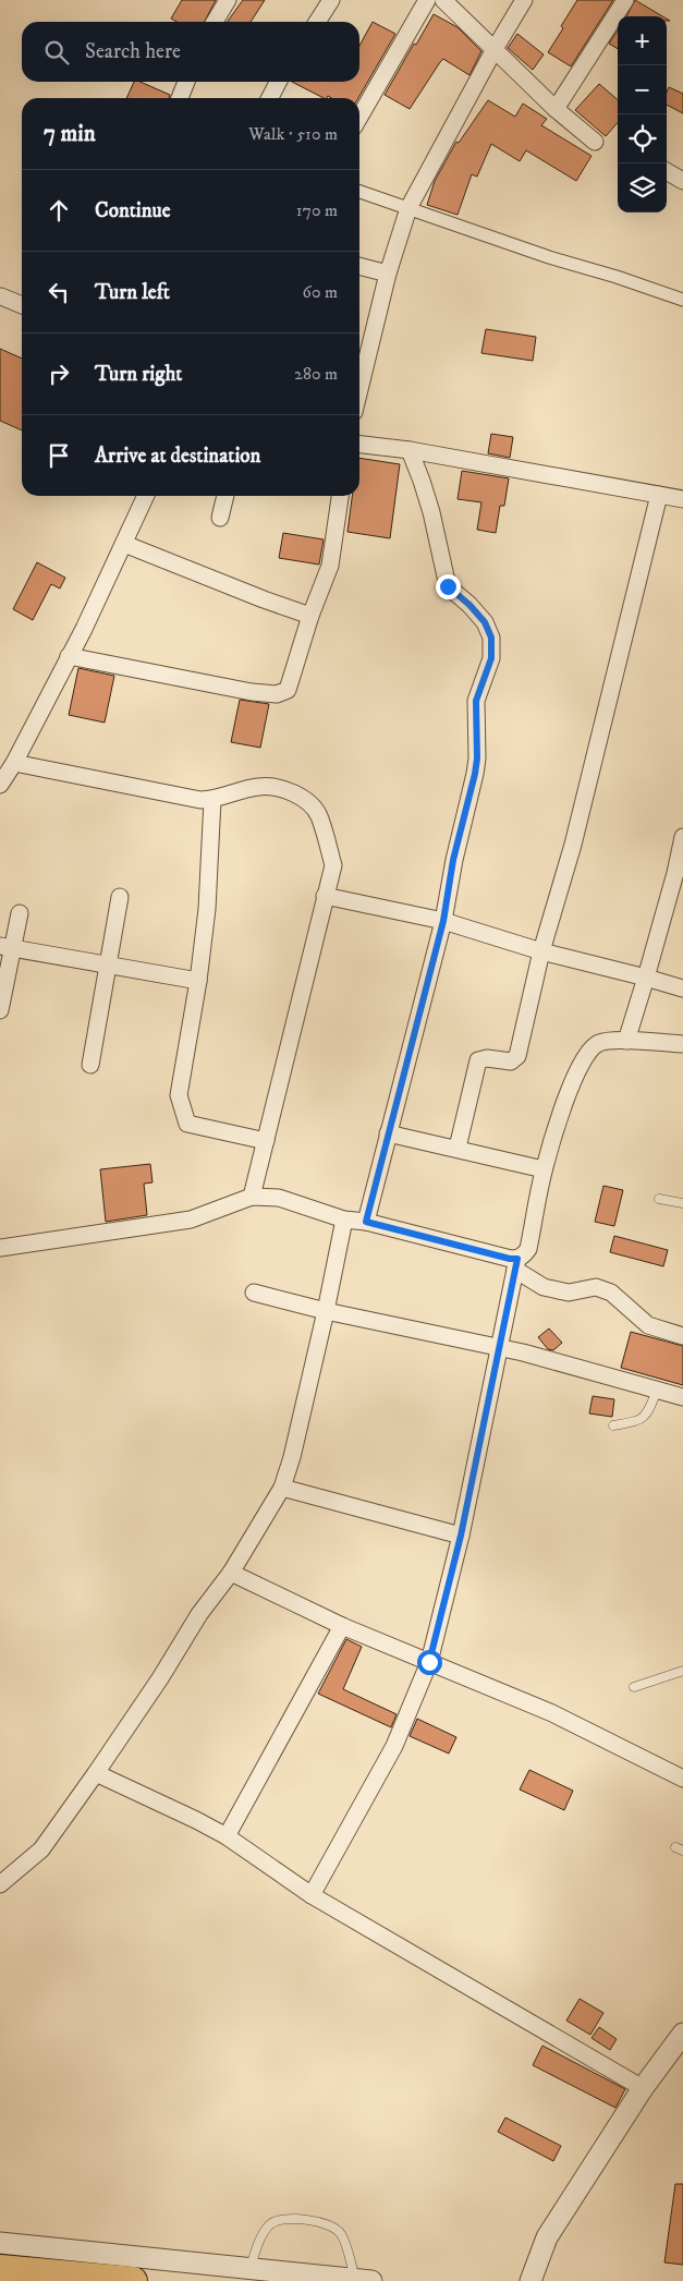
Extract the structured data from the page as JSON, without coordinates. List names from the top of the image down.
{
  "page": {
    "map_buttons": ["+", "−"],
    "search": "Search here",
    "heading": ["7 min", "Walk · 510 m"],
    "list": [
      ["Continue", "170 m"],
      ["Turn left", "60 m"],
      ["Turn right", "280 m"],
      "Arrive at destination"
    ]
  }
}
